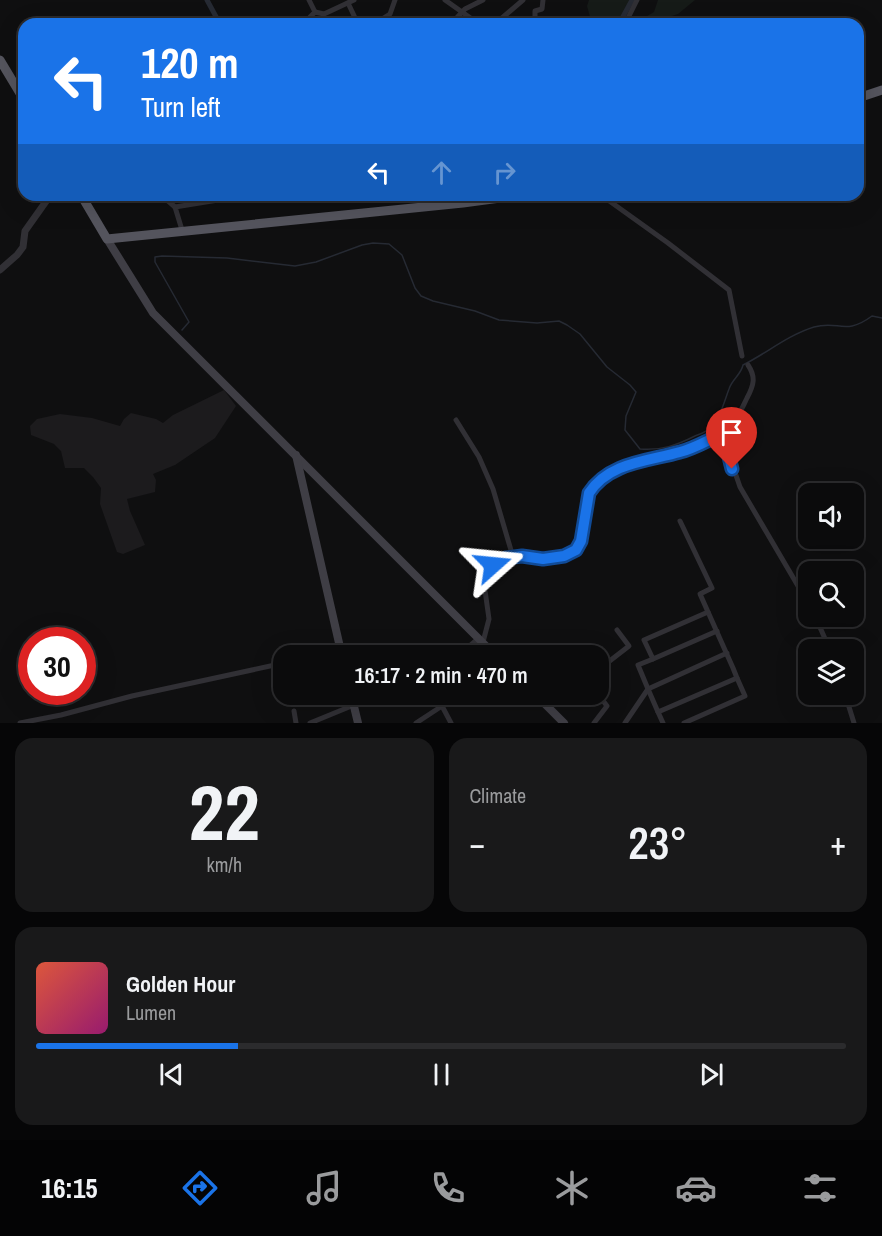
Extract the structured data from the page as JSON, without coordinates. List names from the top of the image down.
{
  "page": {
    "turn": ["120 m", "Turn left"],
    "limit": "30",
    "trip": "16:17 · 2 min · 470 m",
    "tile": [
      ["22", "km/h"],
      "Climate"
    ],
    "heat": ["−", "23°", "+"],
    "song": ["Golden Hour", "Lumen"],
    "tabs": "16:15"
  }
}
